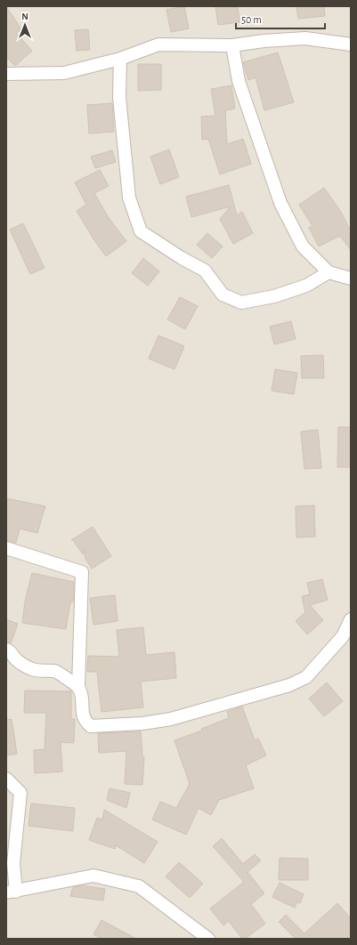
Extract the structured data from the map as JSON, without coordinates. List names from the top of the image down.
{
  "scale_bar": "50 m",
  "north": "top"
}
